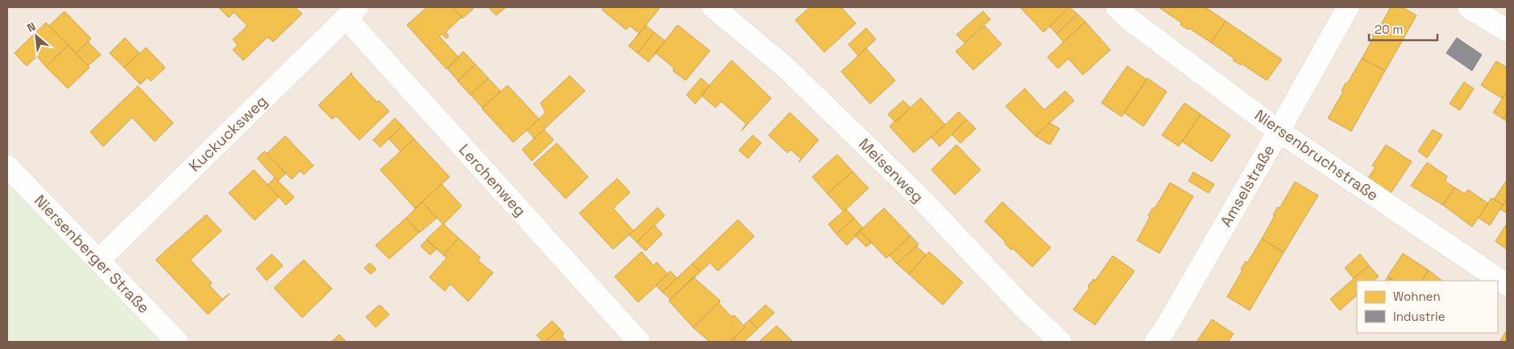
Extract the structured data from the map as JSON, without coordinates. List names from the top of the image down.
{
  "streets": {
    "street": [
      "Kuckucksweg",
      "Niersenbruchstraße",
      "Meisenweg",
      "Lerchenweg",
      "Amselstraße",
      "Niersenberger Straße"
    ]
  },
  "crossings": [
    ["Kuckucksweg", "Lerchenweg"],
    ["Kuckucksweg", "Niersenberger Straße"],
    ["Niersenbruchstraße", "Amselstraße"]
  ],
  "legend": ["Wohnen", "Industrie"],
  "scale_bar": "20 m",
  "north": "top left"
}
